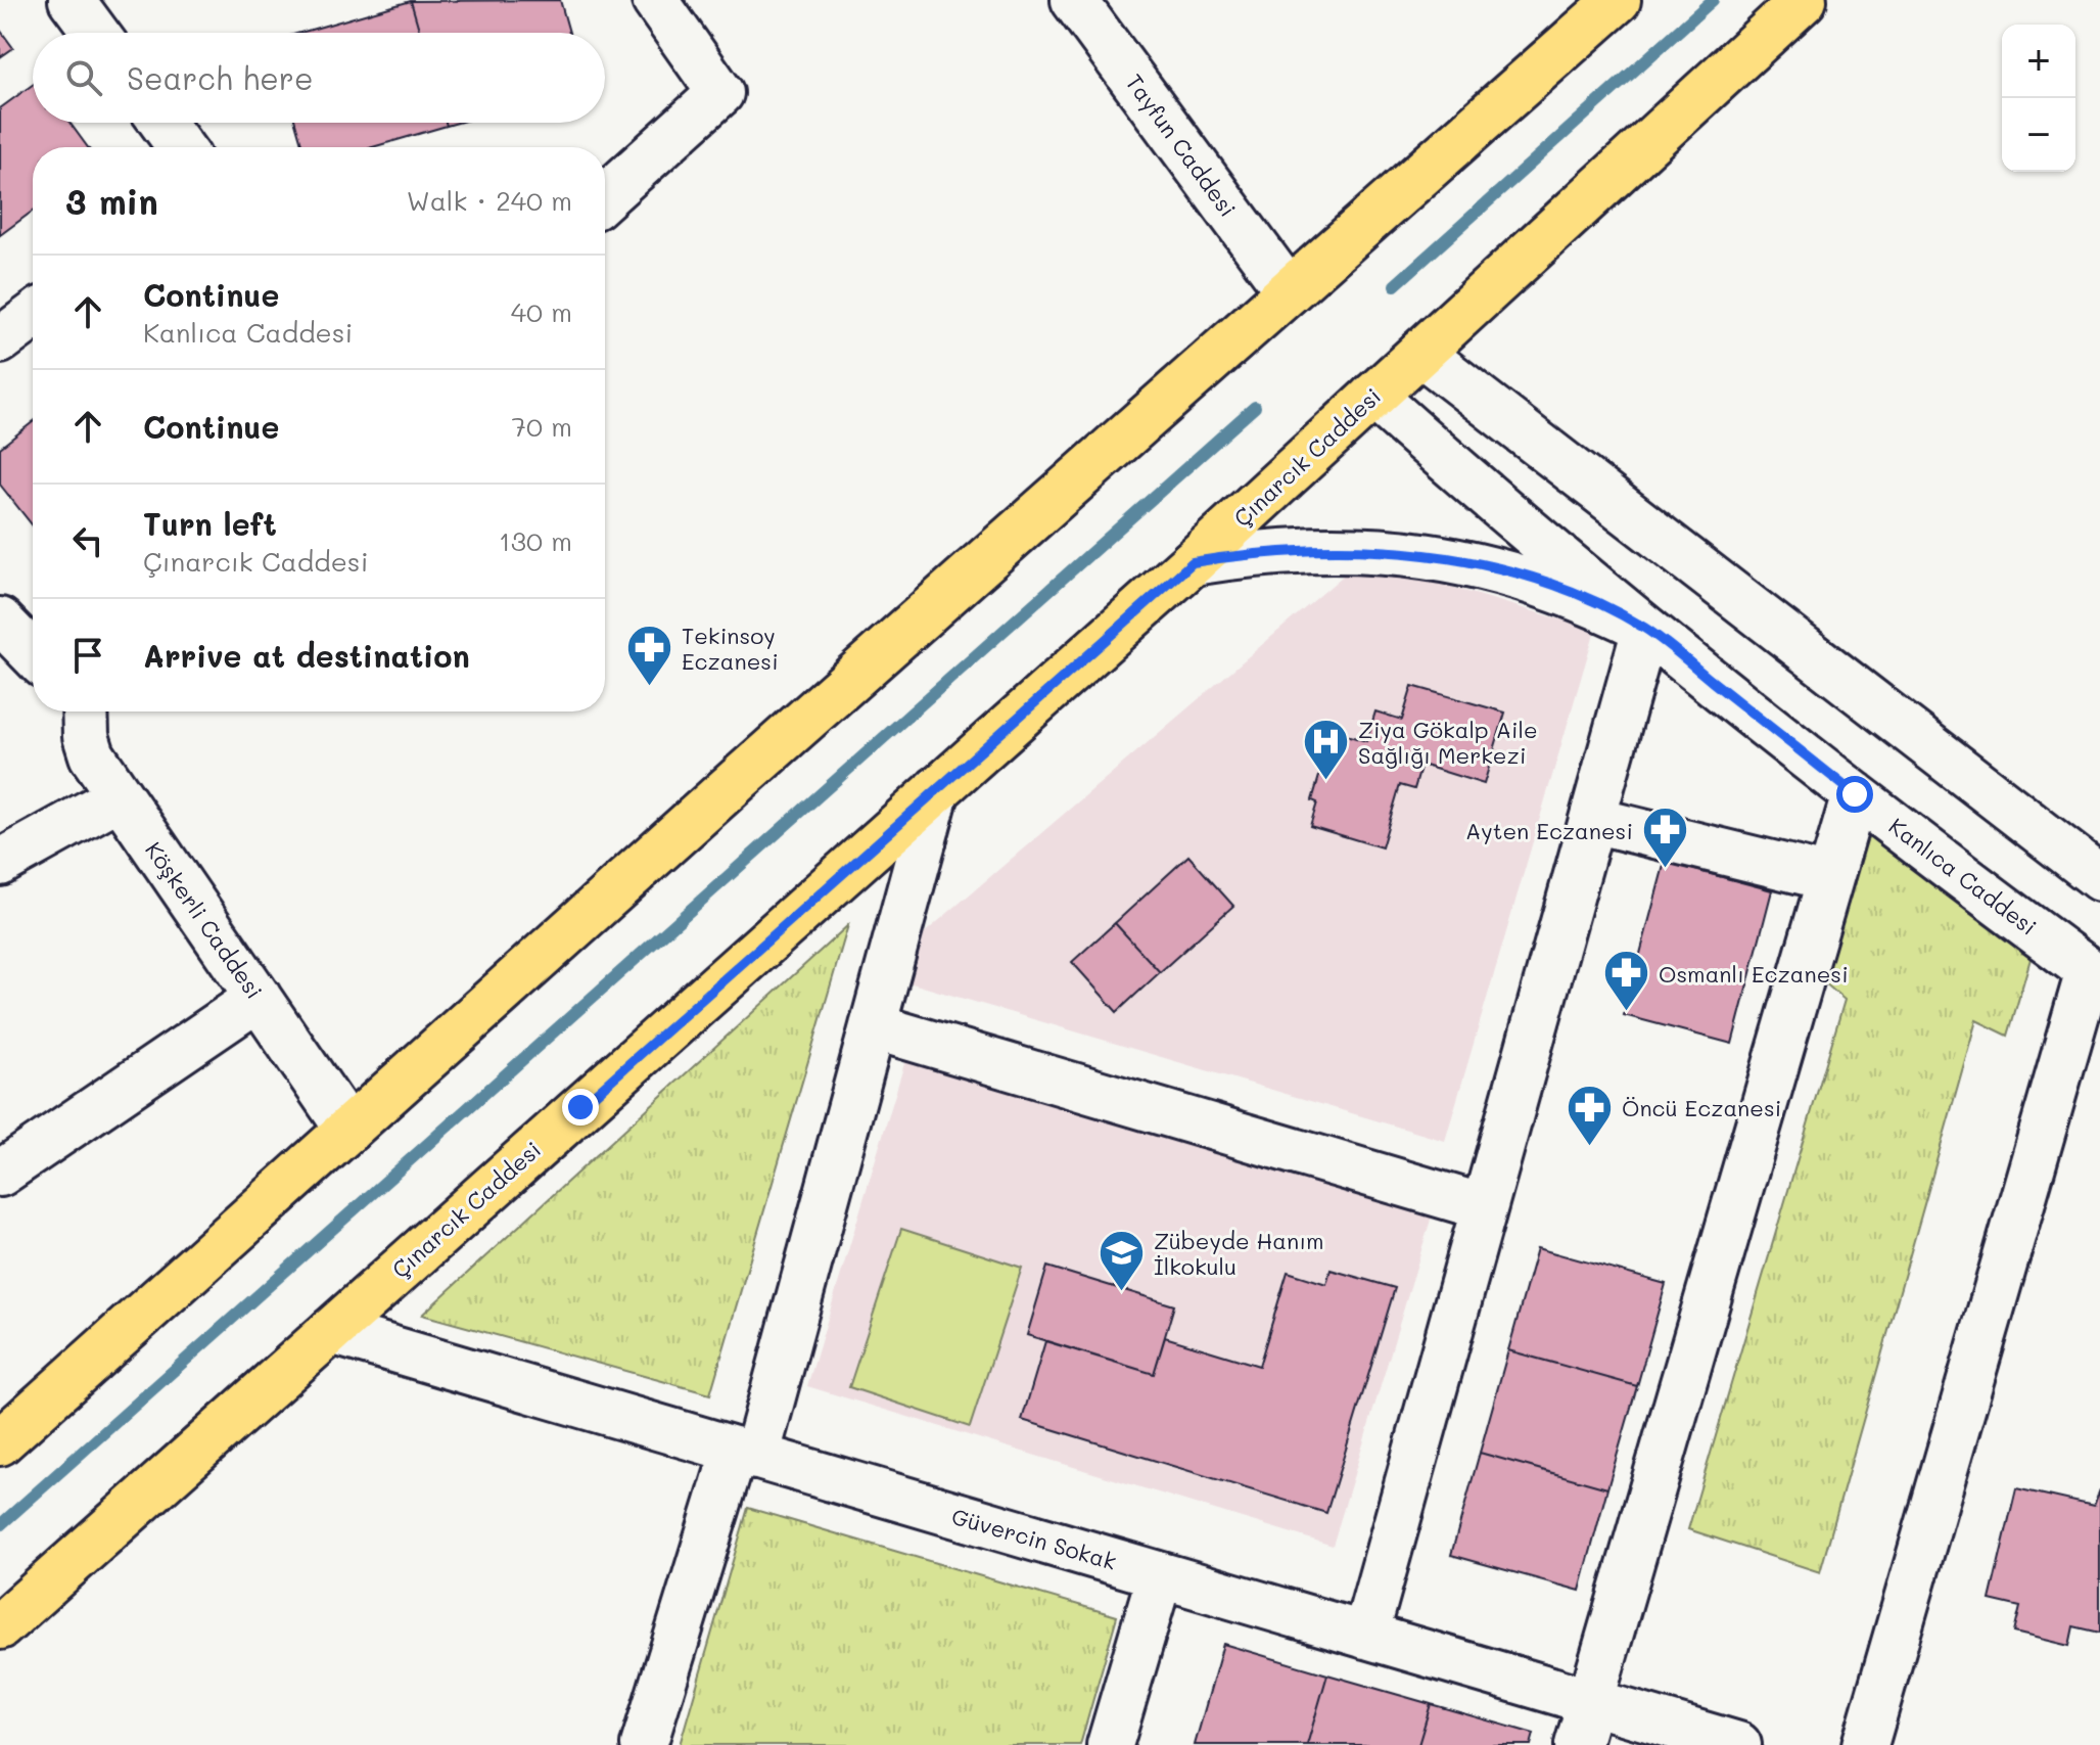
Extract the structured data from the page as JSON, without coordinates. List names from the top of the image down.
{
  "streets": {
    "main road": ["Çınarcık Caddesi"],
    "street": [
      "Tayfun Caddesi",
      "Kanlıca Caddesi",
      "Köşkerli Caddesi",
      "Güvercin Sokak"
    ]
  },
  "crossings": [
    ["Çınarcık Caddesi", "Kanlıca Caddesi"],
    ["Çınarcık Caddesi", "Güvercin Sokak"]
  ],
  "places": {
    "pharmacy": [
      "Tekinsoy Eczanesi",
      "Ayten Eczanesi",
      "Osmanlı Eczanesi",
      "Öncü Eczanesi"
    ],
    "hospital": ["Ziya Gökalp Aile Sağlığı Merkezi"],
    "school or university": ["Zübeyde Hanım İlkokulu"]
  },
  "page": {
    "map_buttons": ["+", "−"],
    "search": "Search here",
    "heading": ["3 min", "Walk · 240 m"],
    "list": [
      ["Continue", "Kanlıca Caddesi", "40 m"],
      ["Continue", "70 m"],
      ["Turn left", "Çınarcık Caddesi", "130 m"],
      "Arrive at destination"
    ]
  }
}
